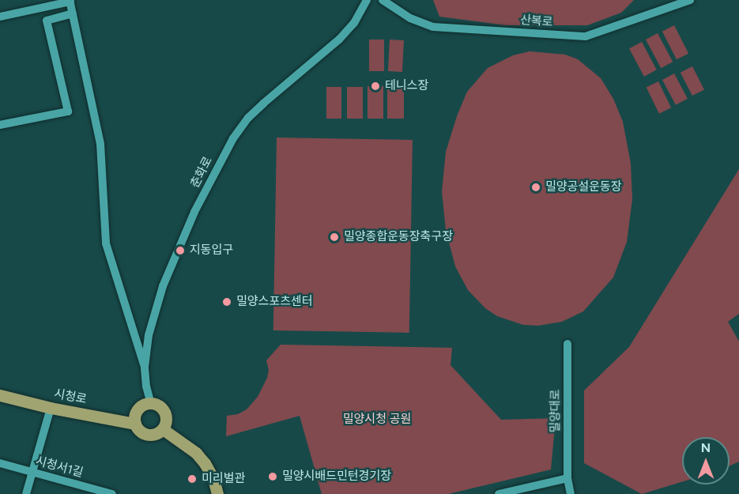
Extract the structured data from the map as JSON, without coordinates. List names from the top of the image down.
{
  "streets": {
    "main road": ["시청로"],
    "street": [
      "산복로",
      "춘화로",
      "밀양대로",
      "시청서1길"
    ]
  },
  "crossings": [
    ["춘화로", "시청로"]
  ],
  "parks": ["밀양시청 공원"],
  "places": [
    "테니스장",
    "밀양공설운동장",
    "밀양종합운동장축구장",
    "지동입구",
    "밀양스포츠센터",
    "밀양시배드민턴경기장",
    "미리벌관"
  ],
  "north": "top"
}
